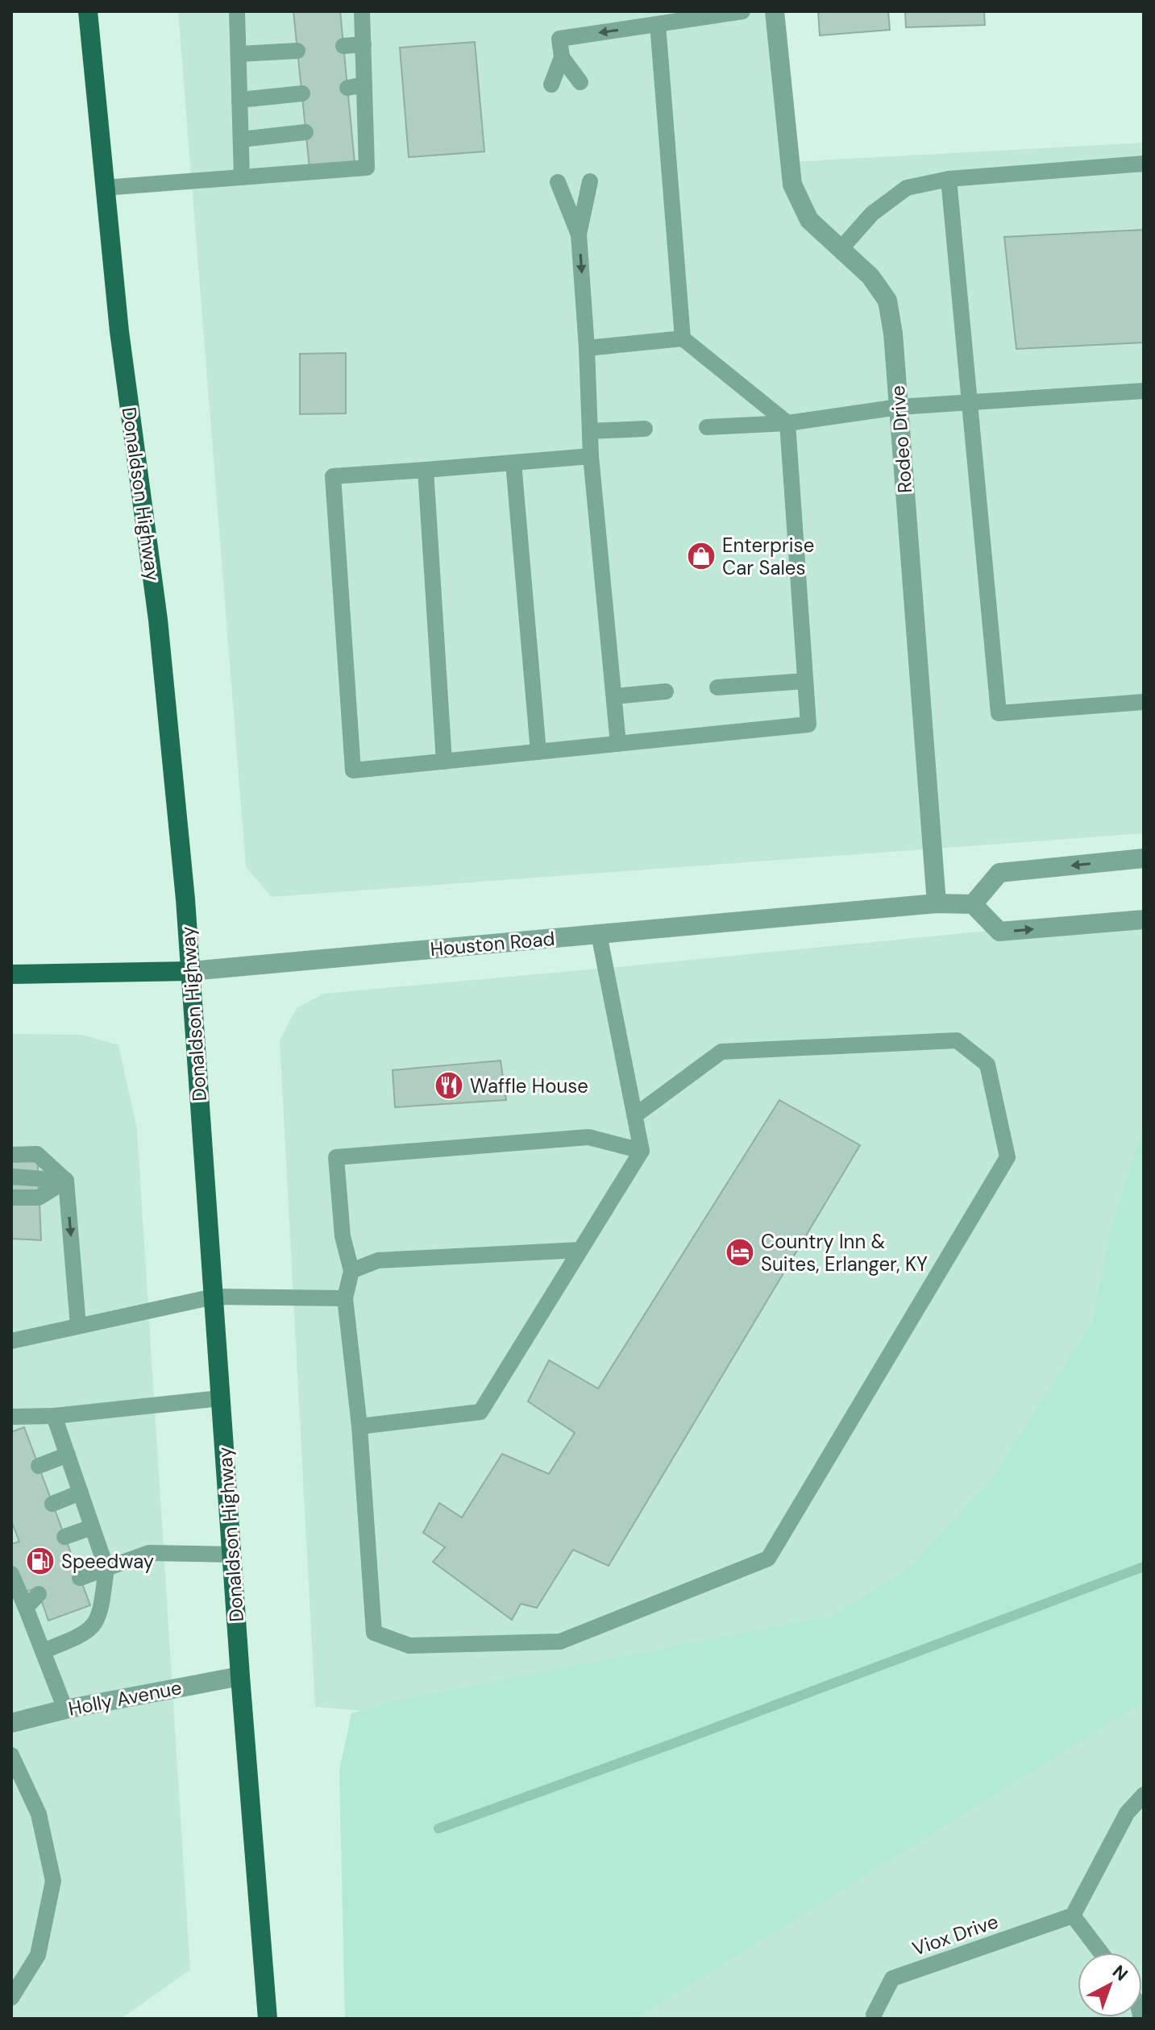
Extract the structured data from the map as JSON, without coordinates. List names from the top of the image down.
{
  "streets": {
    "main road": ["Donaldson Highway", "Houston Road"],
    "street": ["Rodeo Drive", "Holly Avenue"],
    "lane": ["Viox Drive"]
  },
  "crossings": [
    ["Rodeo Drive", "Houston Road"],
    ["Donaldson Highway", "Houston Road"],
    ["Donaldson Highway", "Holly Avenue"]
  ],
  "places": {
    "shop": ["Enterprise Car Sales"],
    "restaurant": ["Waffle House"],
    "hotel": ["Country Inn & Suites, Erlanger, KY"],
    "fuel station": ["Speedway"]
  },
  "north": "top right"
}
